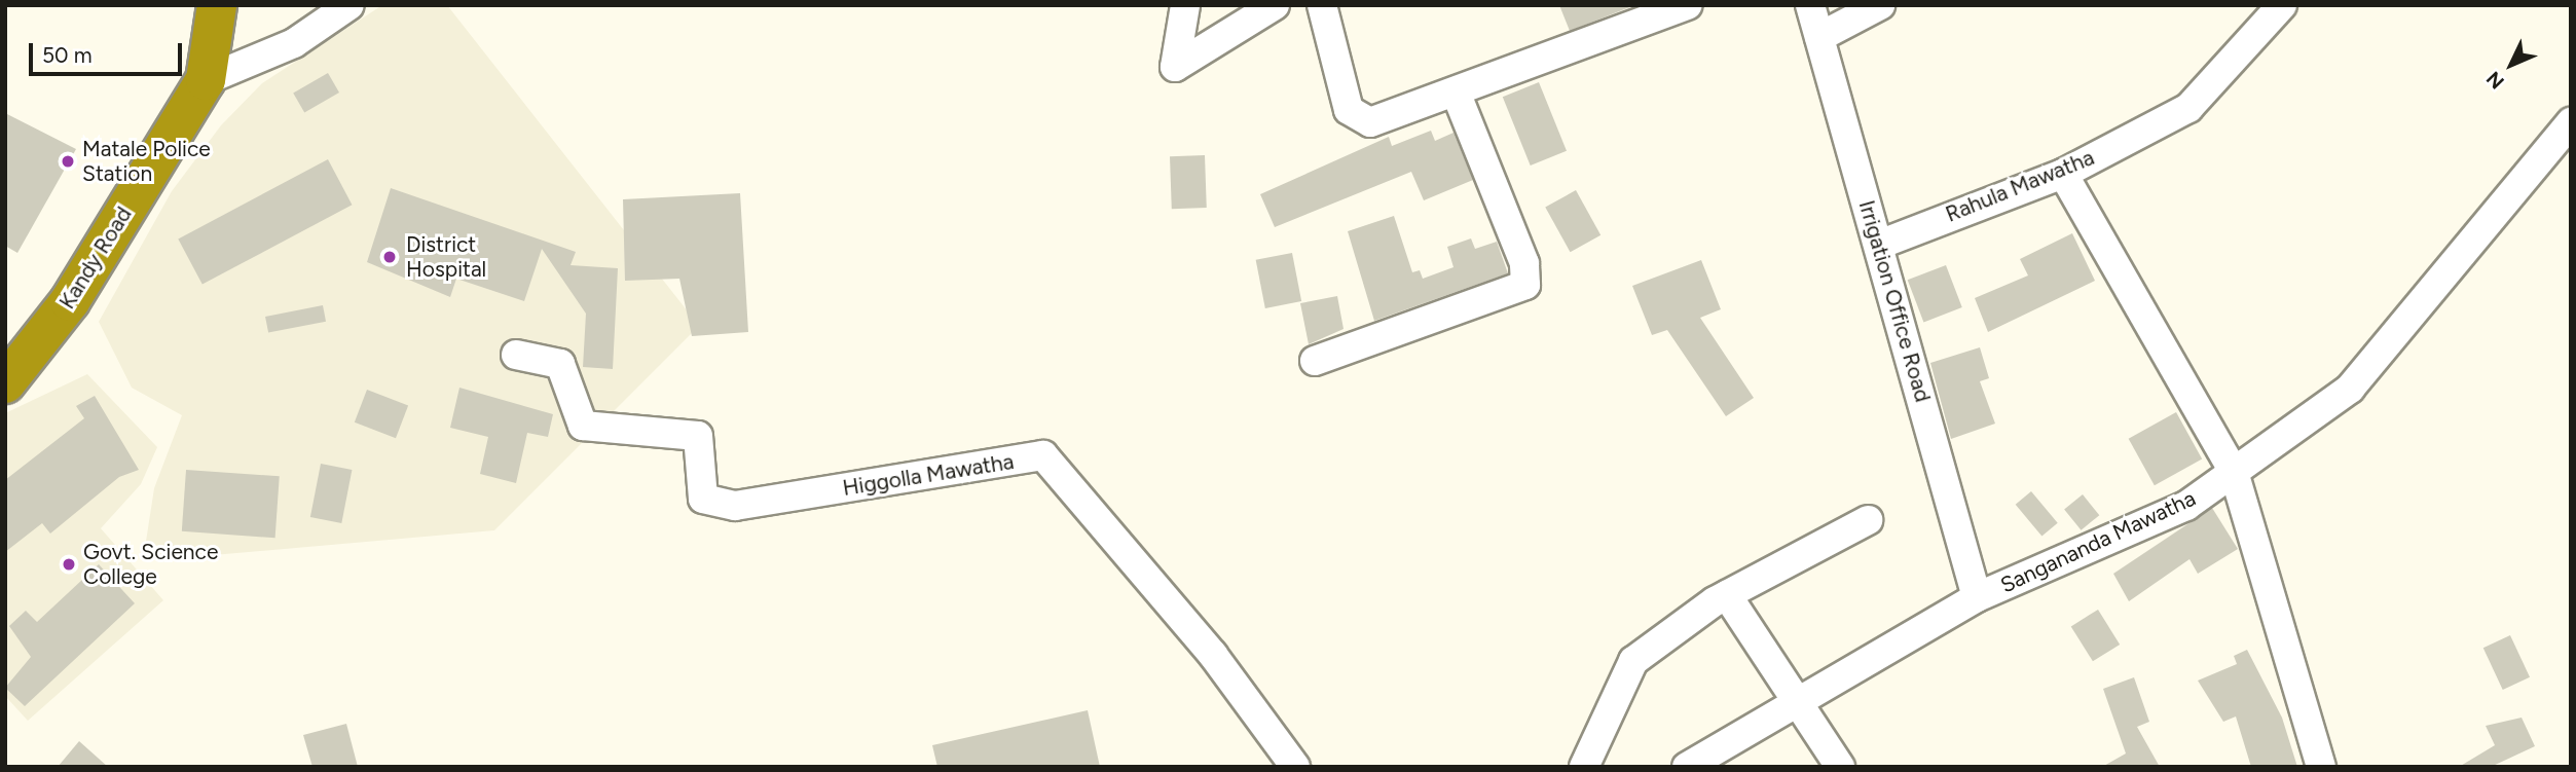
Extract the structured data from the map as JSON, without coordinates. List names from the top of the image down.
{
  "streets": {
    "highway": ["Kandy Road"],
    "street": [
      "Rahula Mawatha",
      "Irrigation Office Road",
      "Higgolla Mawatha",
      "Sangananda Mawatha"
    ]
  },
  "crossings": [
    ["Rahula Mawatha", "Irrigation Office Road"],
    ["Irrigation Office Road", "Sangananda Mawatha"]
  ],
  "places": ["Matale Police Station", "District Hospital", "Govt. Science College"],
  "scale_bar": "50 m",
  "north": "bottom left"
}
